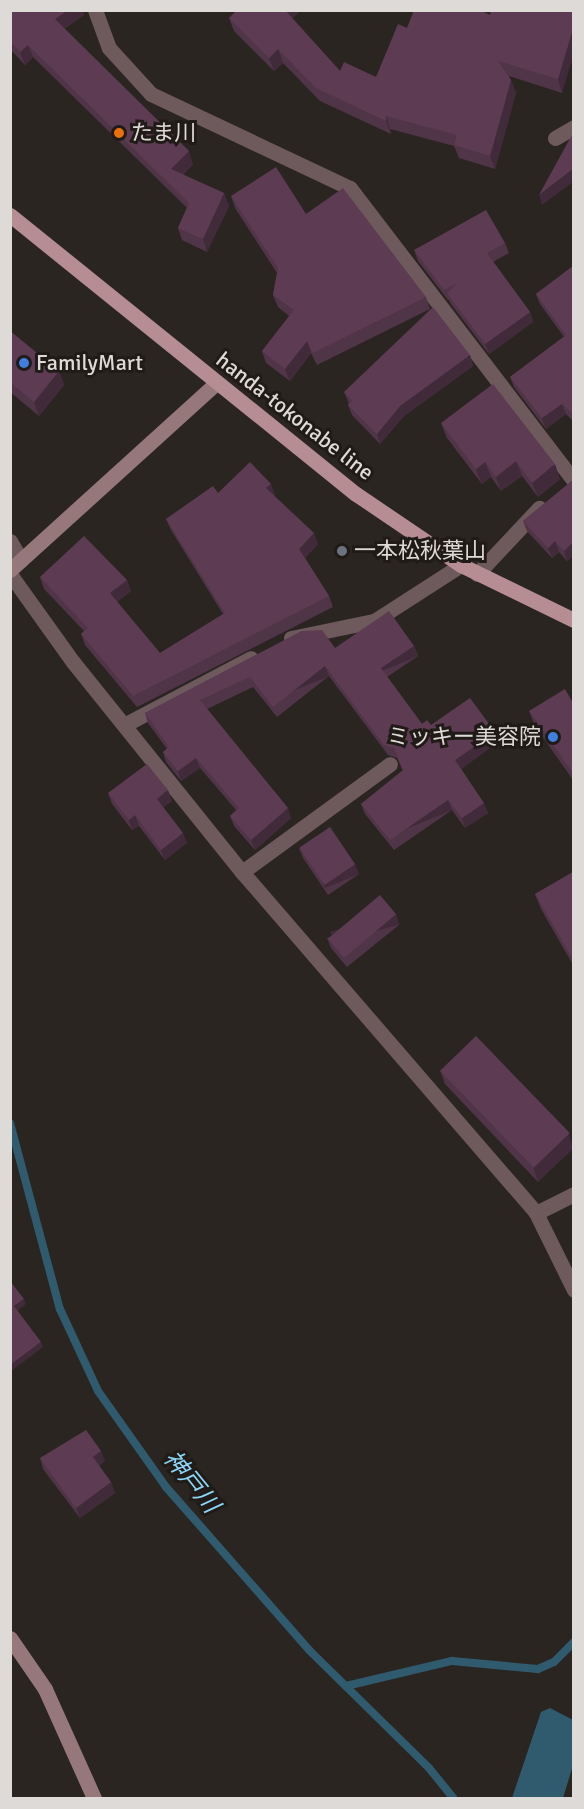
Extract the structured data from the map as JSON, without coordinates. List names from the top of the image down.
{
  "streets": {
    "main road": ["handa-tokonabe line"]
  },
  "water": ["神戸川"],
  "places": [
    "たま川",
    "FamilyMart",
    "一本松秋葉山",
    "ミッキー美容院"
  ]
}
